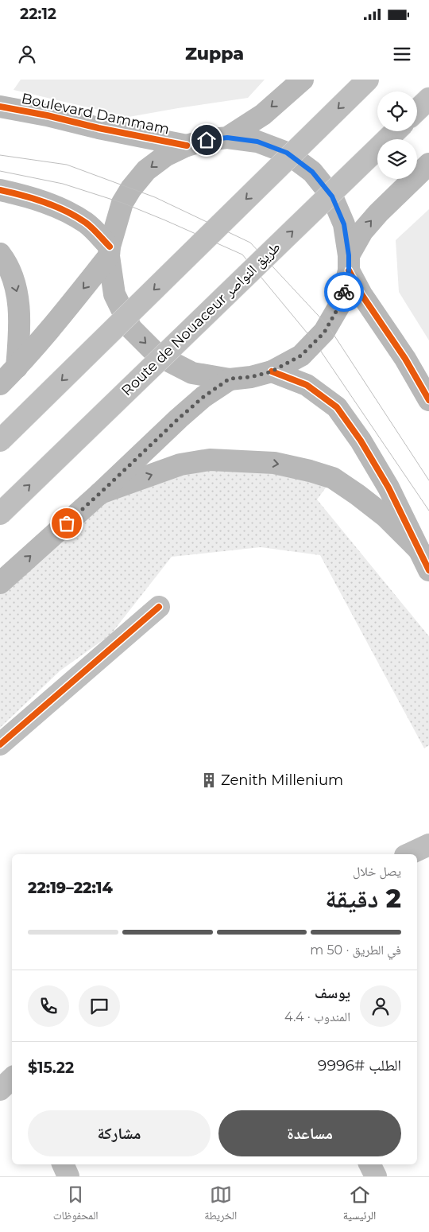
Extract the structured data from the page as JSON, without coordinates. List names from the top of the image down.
{
  "streets": {
    "main road": ["Boulevard Dammam", "Route de Nouaceur طريق النواصر"]
  },
  "places": {
    "building": ["Zenith Millenium"]
  },
  "page": {
    "status": "22:12",
    "header": "Zuppa",
    "heading": ["2 دقيقة", "يصل خلال", "22:14–22:19"],
    "panel": [
      "يوسف",
      "المندوب · 4.4",
      "الطلب #9996",
      "$15.22"
    ],
    "bar": "في الطريق · 50 m",
    "buttons": ["مساعدة", "مشاركة"],
    "tabs": ["الرئيسية", "الخريطة", "المحفوظات"]
  }
}
